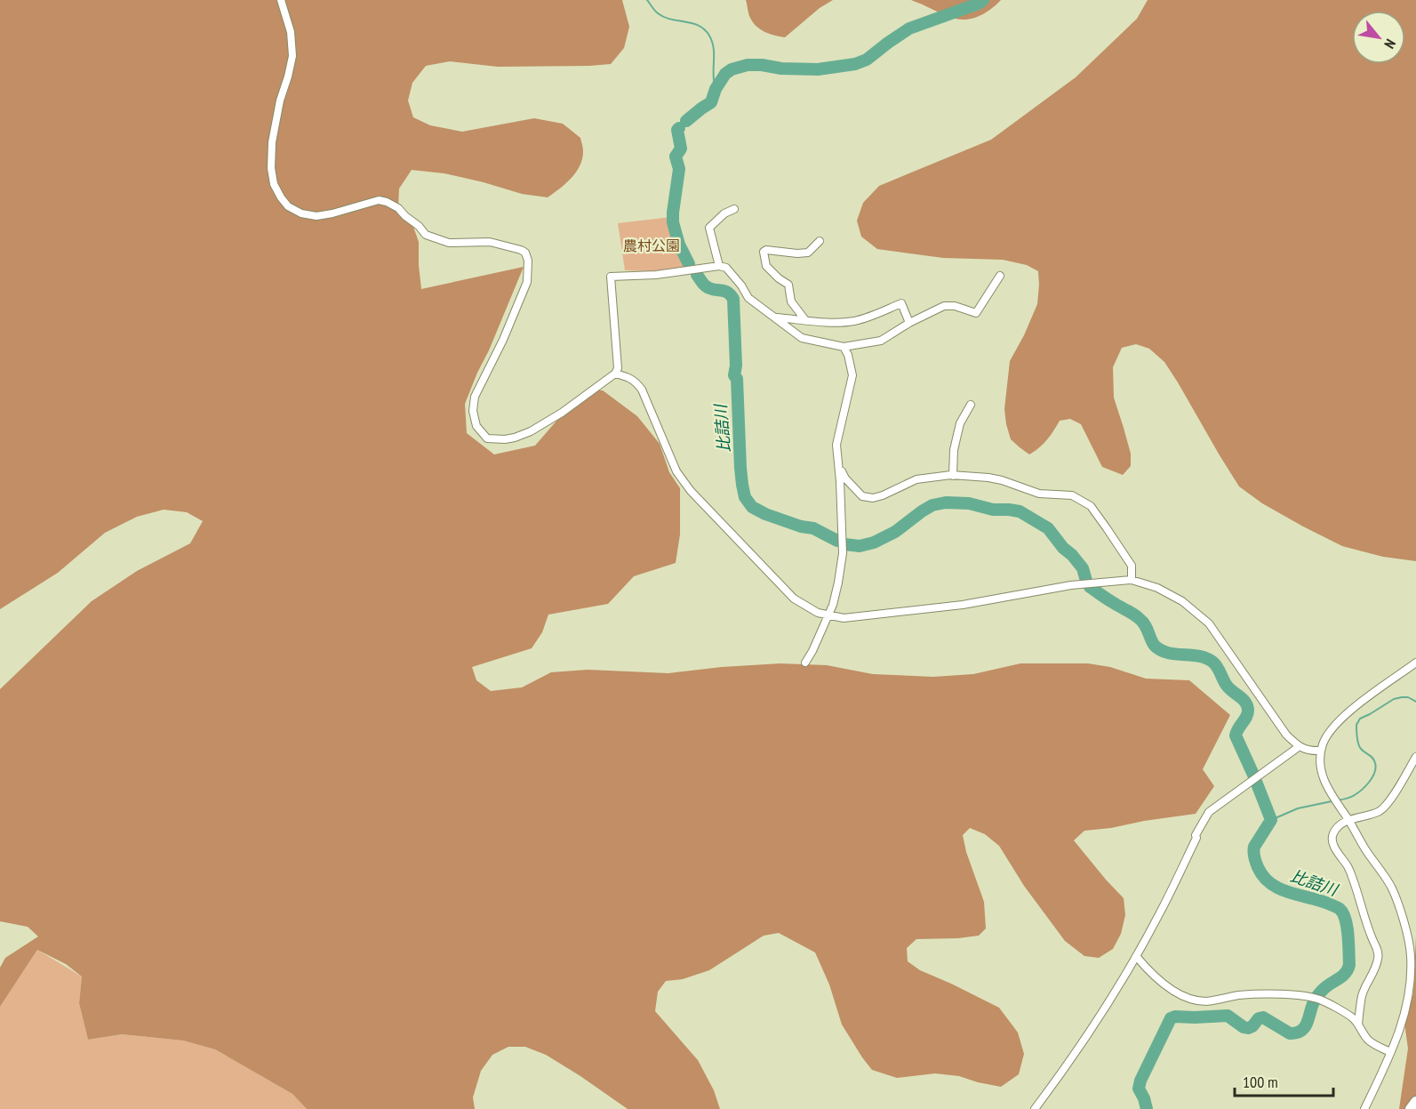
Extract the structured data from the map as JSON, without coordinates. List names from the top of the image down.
{
  "water": ["比詰川"],
  "parks": ["農村公園"],
  "scale_bar": "100 m",
  "north": "bottom right"
}
